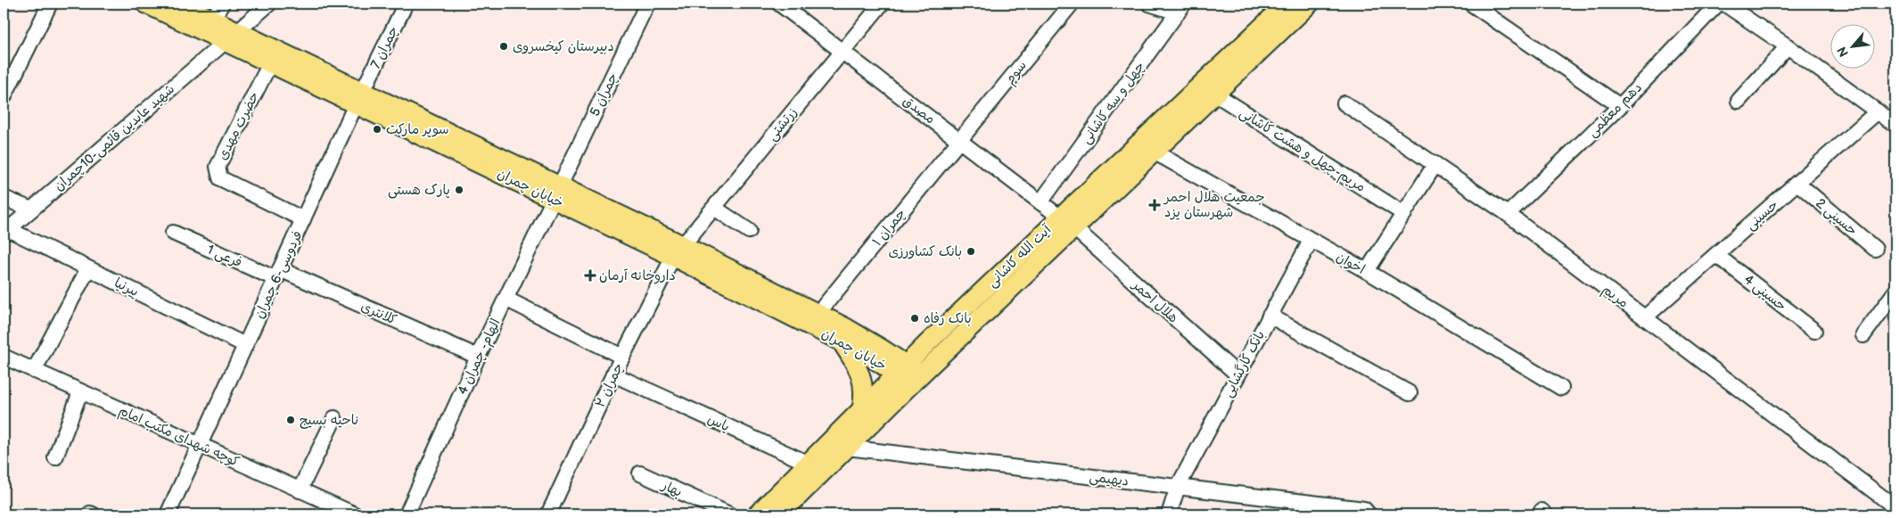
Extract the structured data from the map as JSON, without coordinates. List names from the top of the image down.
{
  "streets": {
    "main road": ["خیابان چمران", "آیت الله کاشانی"],
    "street": [
      "چمران 7",
      "سوم",
      "چمران 5",
      "چهل و سه کاشانی",
      "مصدق",
      "دهم معظمی",
      "زرتشتی",
      "حضرت مهدی",
      "شهید عابدین قائمی-10چمران",
      "مریم-چهل و هشت کاشانی",
      "حسینی",
      "حسینی 2",
      "چمران ۱",
      "فرعی 1",
      "اخوان",
      "فردوسی-6 چمران",
      "پیرنیا",
      "حسینی 4",
      "مریم",
      "هلال احمر",
      "کلانتری",
      "الهام- چمران 4",
      "بانک کارگشایی",
      "چمران ۲",
      "یاس",
      "کوچه شهدای مکتب امام",
      "دیهیمی",
      "بهار"
    ]
  },
  "crossings": [
    ["چمران 7", "خیابان چمران"],
    ["چمران 7", "فردوسی-6 چمران"],
    ["سوم", "مصدق"],
    ["سوم", "چمران ۱"],
    ["چمران 5", "خیابان چمران"],
    ["چمران 5", "الهام- چمران 4"],
    ["چهل و سه کاشانی", "مصدق"],
    ["مصدق", "زرتشتی"],
    ["مصدق", "چمران ۱"],
    ["مصدق", "آیت الله کاشانی"],
    ["مصدق", "هلال احمر"],
    ["دهم معظمی", "مریم"],
    ["زرتشتی", "خیابان چمران"],
    ["زرتشتی", "چمران ۲"],
    ["حضرت مهدی", "خیابان چمران"],
    ["حضرت مهدی", "فردوسی-6 چمران"],
    ["شهید عابدین قائمی-10چمران", "خیابان چمران"],
    ["شهید عابدین قائمی-10چمران", "پیرنیا"],
    ["مریم-چهل و هشت کاشانی", "آیت الله کاشانی"],
    ["خیابان چمران", "چمران ۱"],
    ["خیابان چمران", "آیت الله کاشانی"],
    ["خیابان چمران", "فردوسی-6 چمران"],
    ["خیابان چمران", "الهام- چمران 4"],
    ["خیابان چمران", "چمران ۲"],
    ["حسینی", "حسینی 2"],
    ["حسینی", "حسینی 4"],
    ["حسینی", "مریم"],
    ["فرعی 1", "فردوسی-6 چمران"],
    ["فرعی 1", "کلانتری"],
    ["آیت الله کاشانی", "اخوان"],
    ["آیت الله کاشانی", "هلال احمر"],
    ["آیت الله کاشانی", "یاس"],
    ["آیت الله کاشانی", "دیهیمی"],
    ["اخوان", "بانک کارگشایی"],
    ["فردوسی-6 چمران", "پیرنیا"],
    ["فردوسی-6 چمران", "کلانتری"],
    ["فردوسی-6 چمران", "کوچه شهدای مکتب امام"],
    ["هلال احمر", "بانک کارگشایی"],
    ["کلانتری", "الهام- چمران 4"],
    ["بانک کارگشایی", "دیهیمی"],
    ["چمران ۲", "یاس"]
  ],
  "places": {
    "other": [
      "دبیرستان کیخسروی",
      "سوپر مارکت",
      "پارک هستی",
      "بانک کشاورزی",
      "بانک رفاه",
      "ناحیه بسیج"
    ],
    "health": ["جمعیت هلال احمر شهرستان یزد", "داروخانه آرمان"]
  },
  "north": "bottom left"
}
